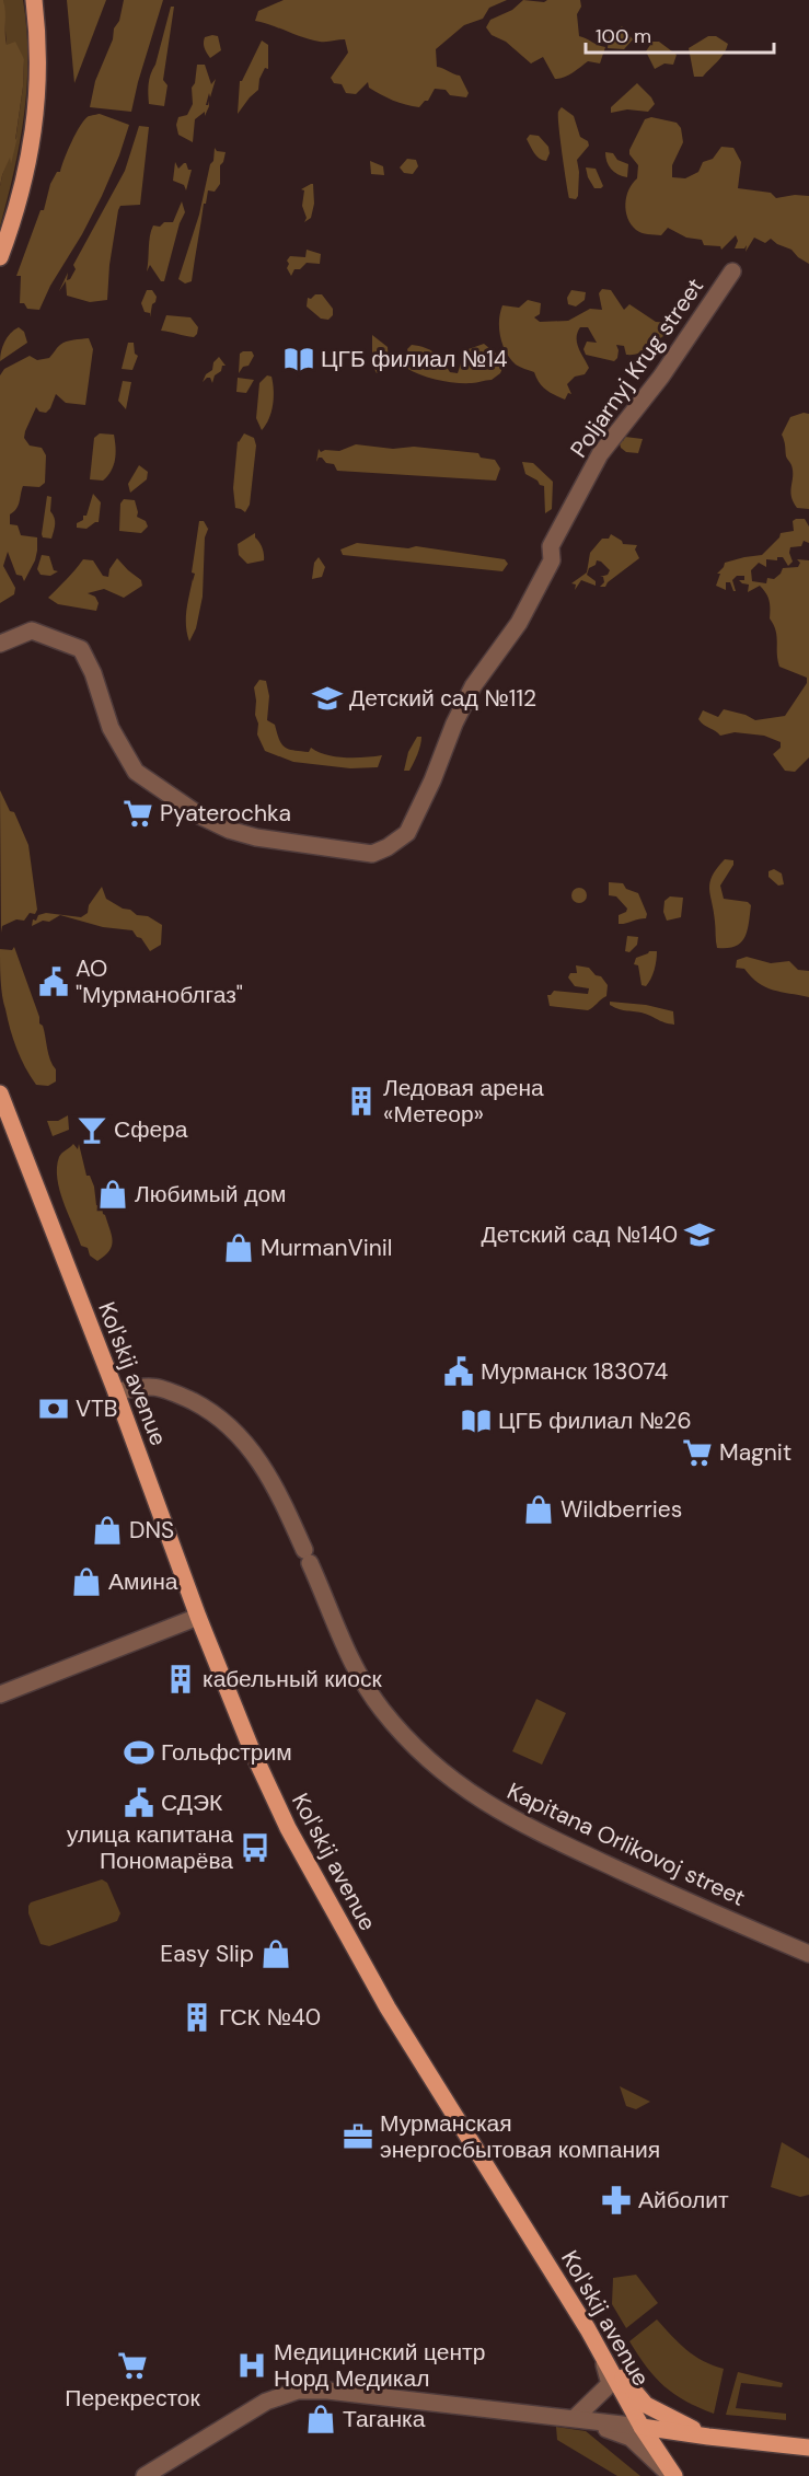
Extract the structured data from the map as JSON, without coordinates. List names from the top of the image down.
{
  "streets": {
    "main road": ["Kol'skij avenue"],
    "street": ["Poljarnyj Krug street", "Kapitana Orlikovoj street"]
  },
  "crossings": [
    ["Kol'skij avenue", "Kapitana Orlikovoj street"]
  ],
  "places": {
    "library": ["ЦГБ филиал №14", "ЦГБ филиал №26"],
    "school or university": ["Детский сад №112", "Детский сад №140"],
    "supermarket": ["Pyaterochka", "Magnit", "Перекресток"],
    "public building": ["AO \"Мурманоблгаз\"", "Мурманск 183074", "СДЭК"],
    "building": ["Ледовая арена «Метеор»", "кабельный киоск", "ГСК №40"],
    "bar": ["Сфера"],
    "shop": [
      "Любимый дом",
      "MurmanVinil",
      "Wildberries",
      "DNS",
      "Амина",
      "Easy Slip",
      "Таганка"
    ],
    "bank": ["VTB"],
    "sports": ["Гольфстрим"],
    "bus stop": ["улица капитана Пономарёва"],
    "office": ["Мурманская энергосбытовая компания"],
    "pharmacy": ["Айболит"],
    "hospital": ["Медицинский центр Норд Медикал"]
  },
  "scale_bar": "100 m"
}
